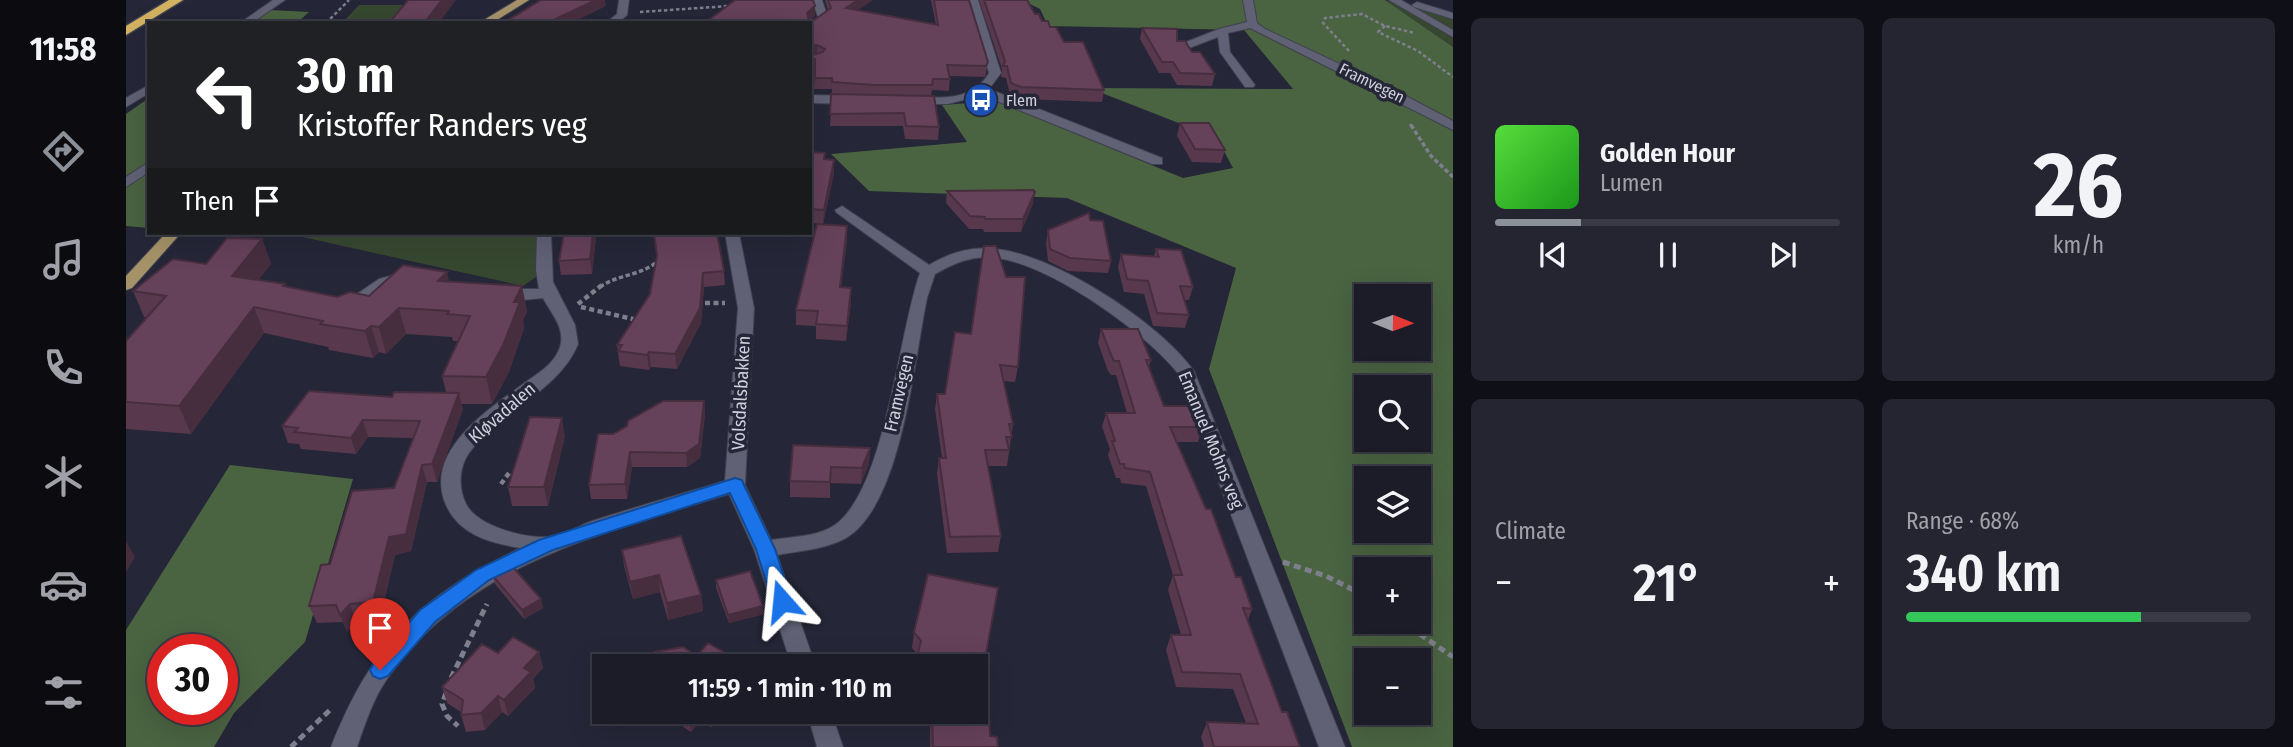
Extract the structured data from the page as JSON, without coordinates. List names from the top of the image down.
{
  "streets": {
    "street": [
      "Framvegen",
      "Volsdalsbakken",
      "Kløvadalen",
      "Emanuel Mohns veg"
    ]
  },
  "crossings": [
    ["Framvegen", "Volsdalsbakken"],
    ["Framvegen", "Emanuel Mohns veg"]
  ],
  "places": {
    "bus stop": ["Flem"]
  },
  "north": "right",
  "page": {
    "tabs": "11:58",
    "tile": [
      ["26", "km/h"],
      "Climate",
      ["Range · 68%", "340 km"]
    ],
    "turn": ["30 m", "Kristoffer Randers veg"],
    "song": ["Golden Hour", "Lumen"],
    "then": "Then",
    "map_buttons": ["+", "−"],
    "heat": ["−", "21°", "+"],
    "limit": "30",
    "trip": "11:59 · 1 min · 110 m"
  }
}
